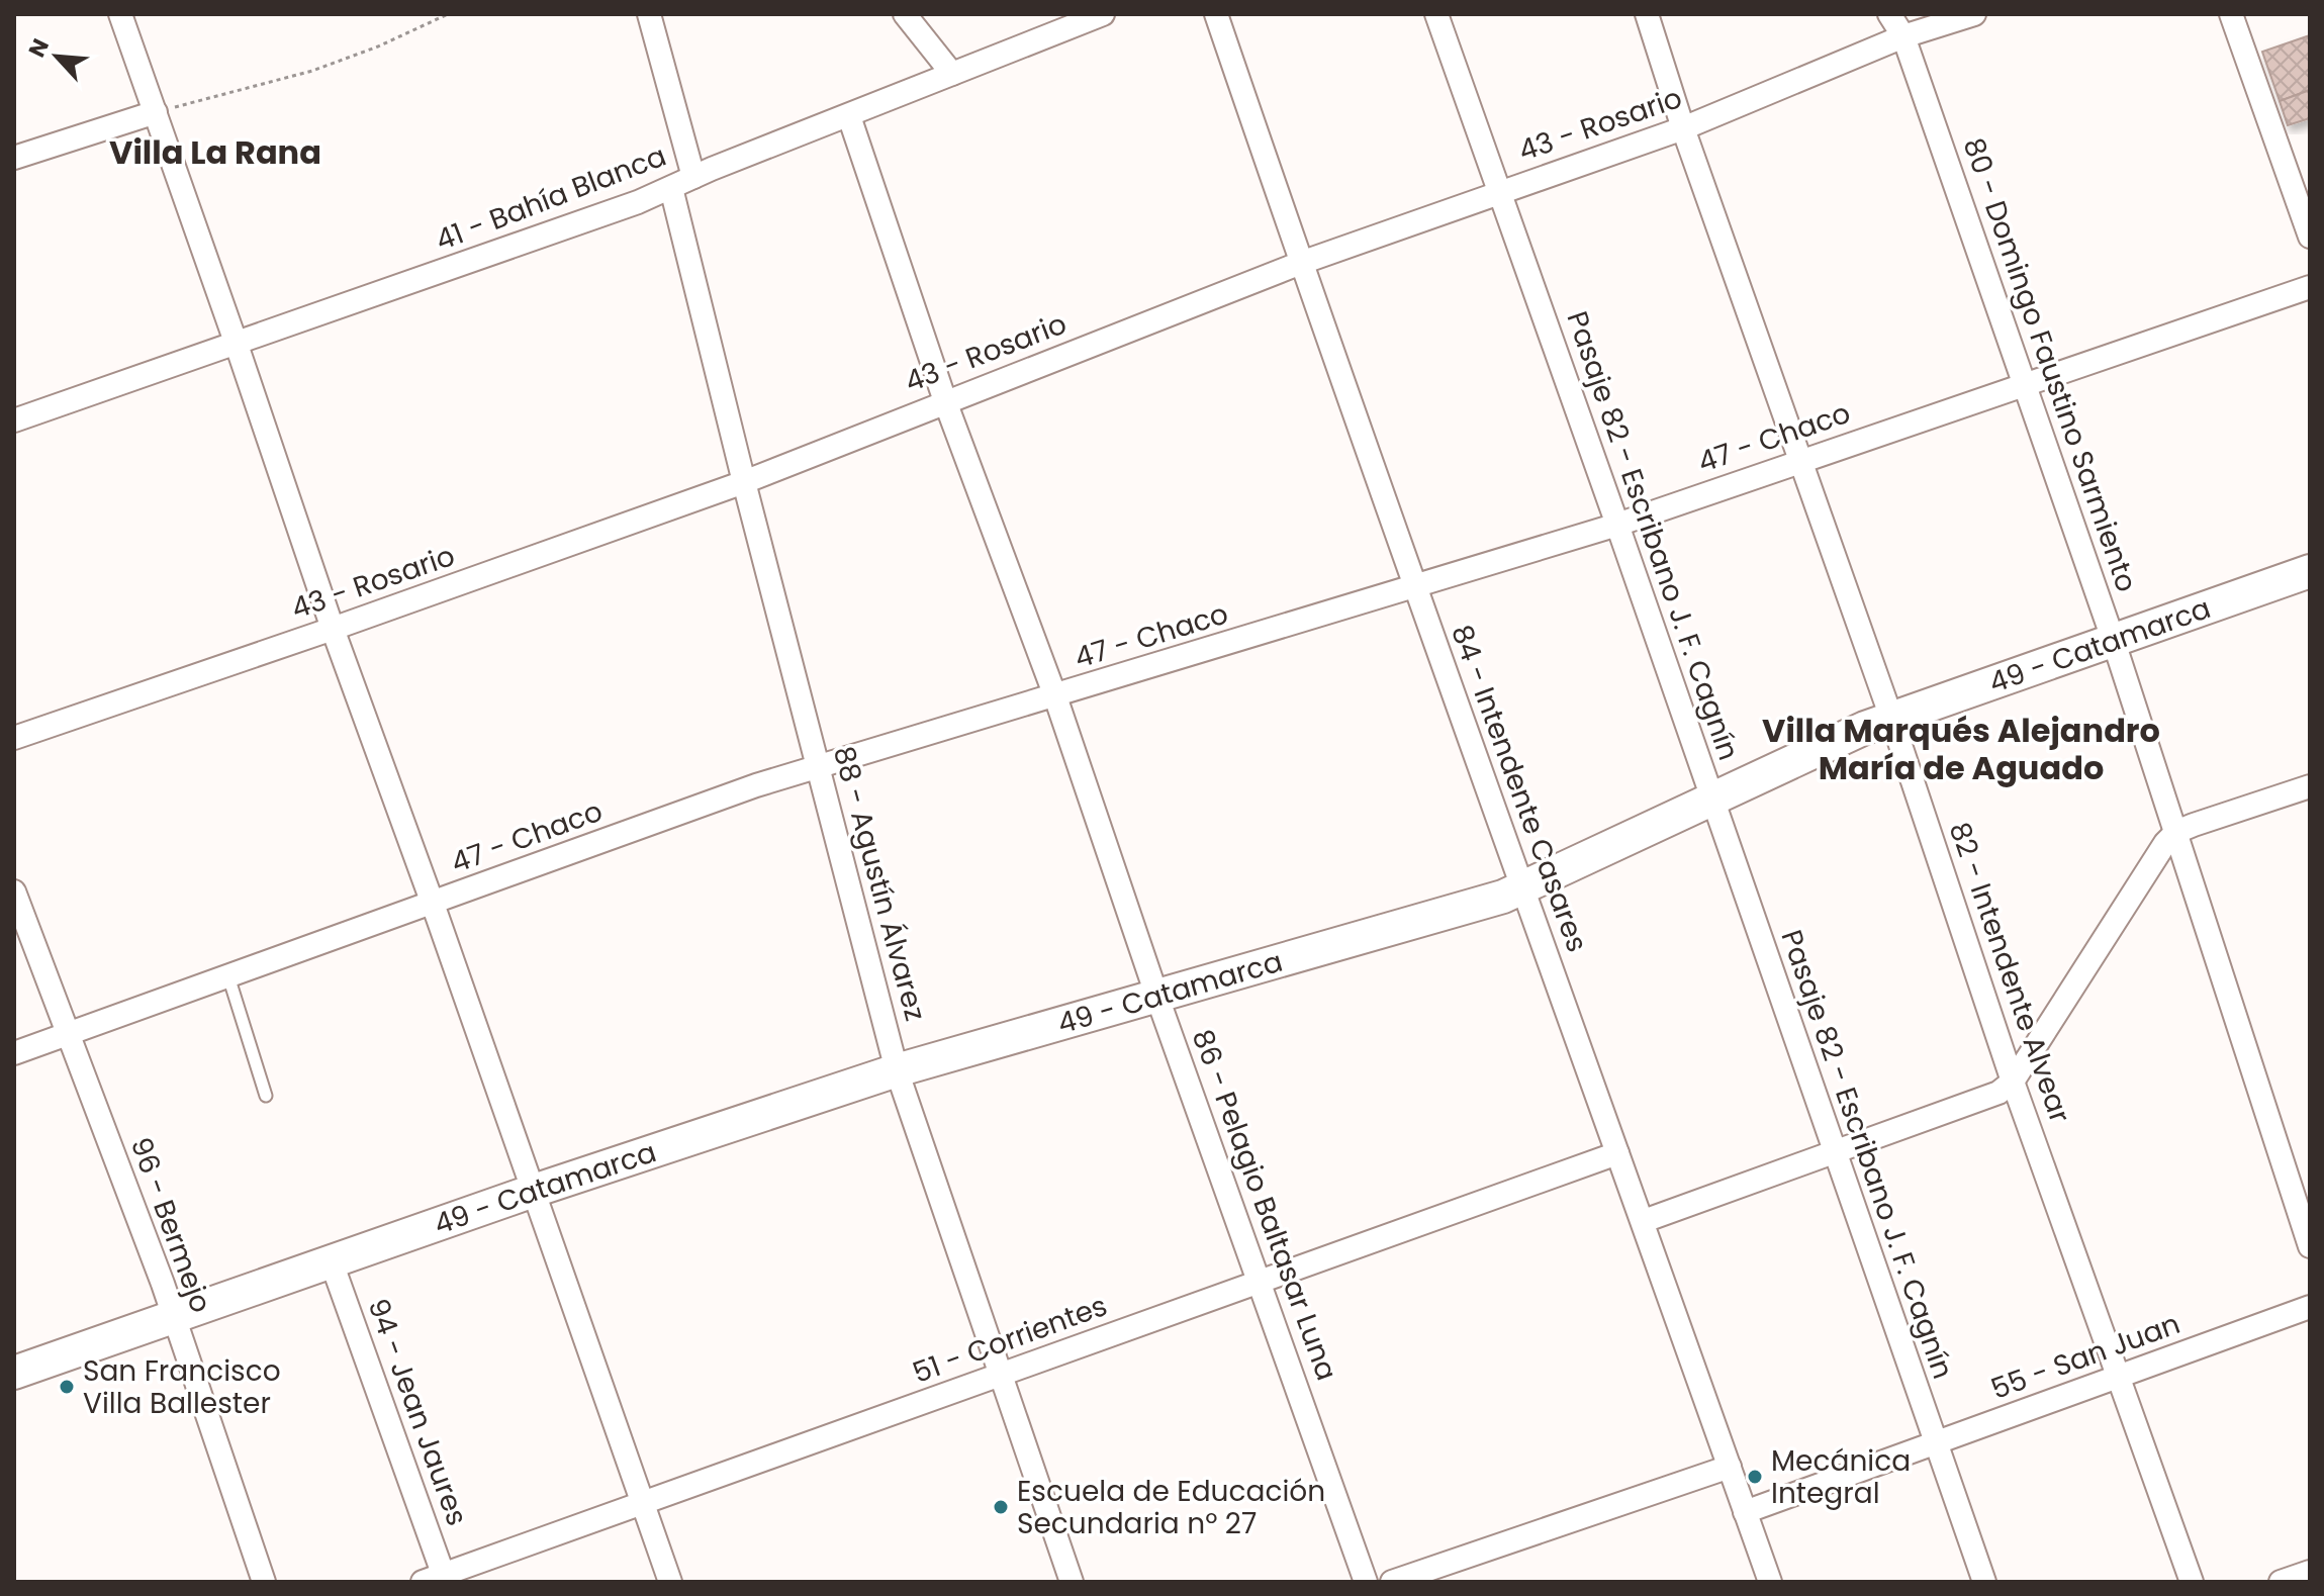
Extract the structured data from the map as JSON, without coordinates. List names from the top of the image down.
{
  "streets": {
    "street": [
      "43 - Rosario",
      "41 - Bahía Blanca",
      "80 - Domingo Faustino Sarmiento",
      "47 - Chaco",
      "Pasaje 82 - Escribano J. F. Cagnín",
      "49 - Catamarca",
      "84 - Intendente Casares",
      "88 - Agustín Álvarez",
      "82 - Intendente Alvear",
      "86 - Pelagio Baltasar Luna",
      "96 - Bermejo",
      "51 - Corrientes",
      "55 - San Juan",
      "94 - Jean Jaures"
    ]
  },
  "crossings": [
    ["43 - Rosario", "80 - Domingo Faustino Sarmiento"],
    ["43 - Rosario", "Pasaje 82 - Escribano J. F. Cagnín"],
    ["43 - Rosario", "84 - Intendente Casares"],
    ["43 - Rosario", "88 - Agustín Álvarez"],
    ["43 - Rosario", "82 - Intendente Alvear"],
    ["43 - Rosario", "86 - Pelagio Baltasar Luna"],
    ["41 - Bahía Blanca", "88 - Agustín Álvarez"],
    ["41 - Bahía Blanca", "86 - Pelagio Baltasar Luna"],
    ["80 - Domingo Faustino Sarmiento", "47 - Chaco"],
    ["80 - Domingo Faustino Sarmiento", "49 - Catamarca"],
    ["47 - Chaco", "Pasaje 82 - Escribano J. F. Cagnín"],
    ["47 - Chaco", "84 - Intendente Casares"],
    ["47 - Chaco", "88 - Agustín Álvarez"],
    ["47 - Chaco", "82 - Intendente Alvear"],
    ["47 - Chaco", "86 - Pelagio Baltasar Luna"],
    ["47 - Chaco", "96 - Bermejo"],
    ["Pasaje 82 - Escribano J. F. Cagnín", "49 - Catamarca"],
    ["Pasaje 82 - Escribano J. F. Cagnín", "55 - San Juan"],
    ["49 - Catamarca", "84 - Intendente Casares"],
    ["49 - Catamarca", "88 - Agustín Álvarez"],
    ["49 - Catamarca", "82 - Intendente Alvear"],
    ["49 - Catamarca", "86 - Pelagio Baltasar Luna"],
    ["49 - Catamarca", "96 - Bermejo"],
    ["49 - Catamarca", "94 - Jean Jaures"],
    ["84 - Intendente Casares", "51 - Corrientes"],
    ["84 - Intendente Casares", "55 - San Juan"],
    ["88 - Agustín Álvarez", "51 - Corrientes"],
    ["82 - Intendente Alvear", "55 - San Juan"],
    ["86 - Pelagio Baltasar Luna", "51 - Corrientes"],
    ["51 - Corrientes", "94 - Jean Jaures"]
  ],
  "districts": ["Villa La Rana", "Villa Marqués Alejandro María de Aguado"],
  "places": ["San Francisco Villa Ballester", "Mecánica Integral", "Escuela de Educación Secundaria nº 27"],
  "north": "top left"
}
